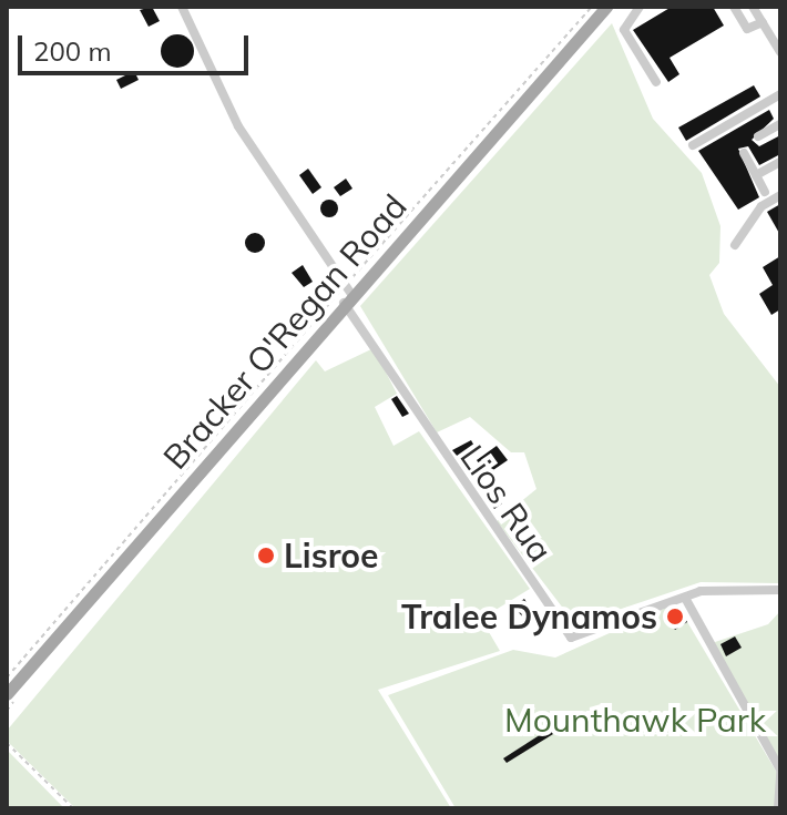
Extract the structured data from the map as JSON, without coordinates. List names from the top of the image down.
{
  "streets": {
    "main road": ["Bracker O'Regan Road"],
    "street": ["Lios Rua"]
  },
  "crossings": [
    ["Bracker O'Regan Road", "Lios Rua"]
  ],
  "parks": ["Mounthawk Park"],
  "places": ["Lisroe", "Tralee Dynamos"],
  "scale_bar": "200 m"
}
